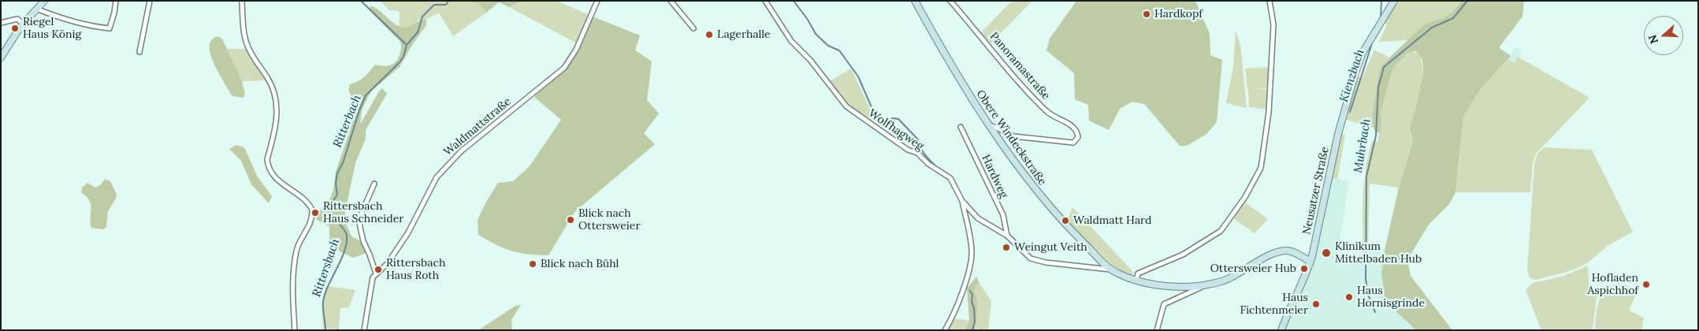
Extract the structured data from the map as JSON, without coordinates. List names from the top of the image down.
{
  "streets": {
    "street": [
      "Panoramastraße",
      "Waldmattstraße",
      "Wolfhagweg",
      "Obere Windeckstraße",
      "Hardweg",
      "Neusatzer Straße"
    ]
  },
  "crossings": [
    ["Panoramastraße", "Obere Windeckstraße"],
    ["Wolfhagweg", "Obere Windeckstraße"],
    ["Wolfhagweg", "Hardweg"]
  ],
  "water": [
    "Kienzbach",
    "Ritterbach",
    "Muhrbach",
    "Rittersbach"
  ],
  "places": [
    "Hardkopf",
    "Riegel Haus König",
    "Lagerhalle",
    "Rittersbach Haus Schneider",
    "Blick nach Ottersweier",
    "Waldmatt Hard",
    "Weingut Veith",
    "Klinikum Mittelbaden Hub",
    "Blick nach Bühl",
    "Ottersweier Hub",
    "Rittersbach Haus Roth",
    "Hofladen Aspichhof",
    "Haus Hornisgrinde",
    "Haus Fichtenmeier"
  ],
  "north": "left"
}
